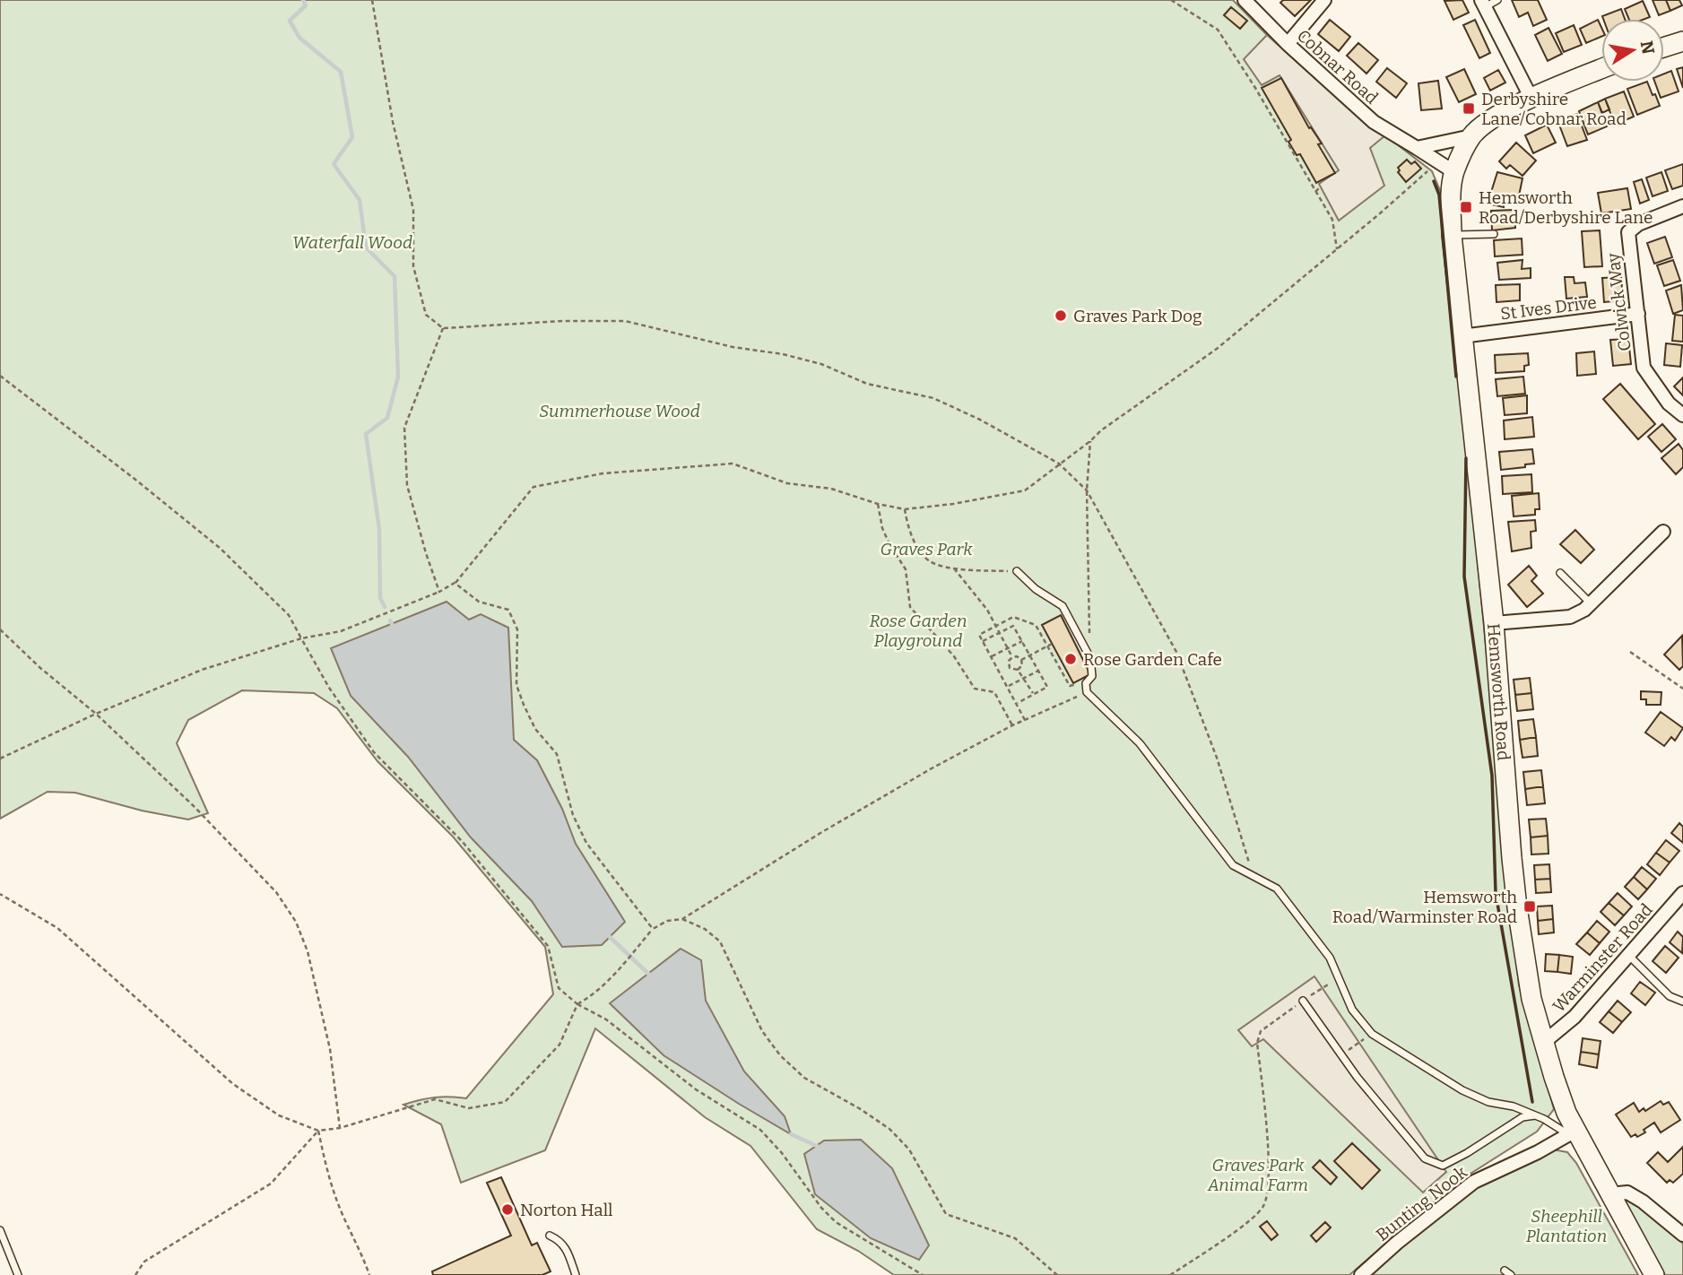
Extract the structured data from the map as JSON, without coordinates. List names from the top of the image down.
{
  "streets": {
    "street": [
      "Cobnar Road",
      "Colwick Way",
      "St Ives Drive",
      "Hemsworth Road",
      "Warminster Road",
      "Bunting Nook"
    ]
  },
  "crossings": [
    ["Cobnar Road", "Hemsworth Road"],
    ["Colwick Way", "St Ives Drive"],
    ["St Ives Drive", "Hemsworth Road"],
    ["Hemsworth Road", "Warminster Road"],
    ["Hemsworth Road", "Bunting Nook"]
  ],
  "parks": [
    "Waterfall Wood",
    "Summerhouse Wood",
    "Graves Park",
    "Rose Garden Playground",
    "Graves Park Animal Farm",
    "Sheephill Plantation"
  ],
  "places": {
    "transit": ["Derbyshire Lane/Cobnar Road", "Hemsworth Road/Derbyshire Lane", "Hemsworth Road/Warminster Road"],
    "other": ["Graves Park Dog", "Rose Garden Cafe", "Norton Hall"]
  },
  "north": "right"
}
